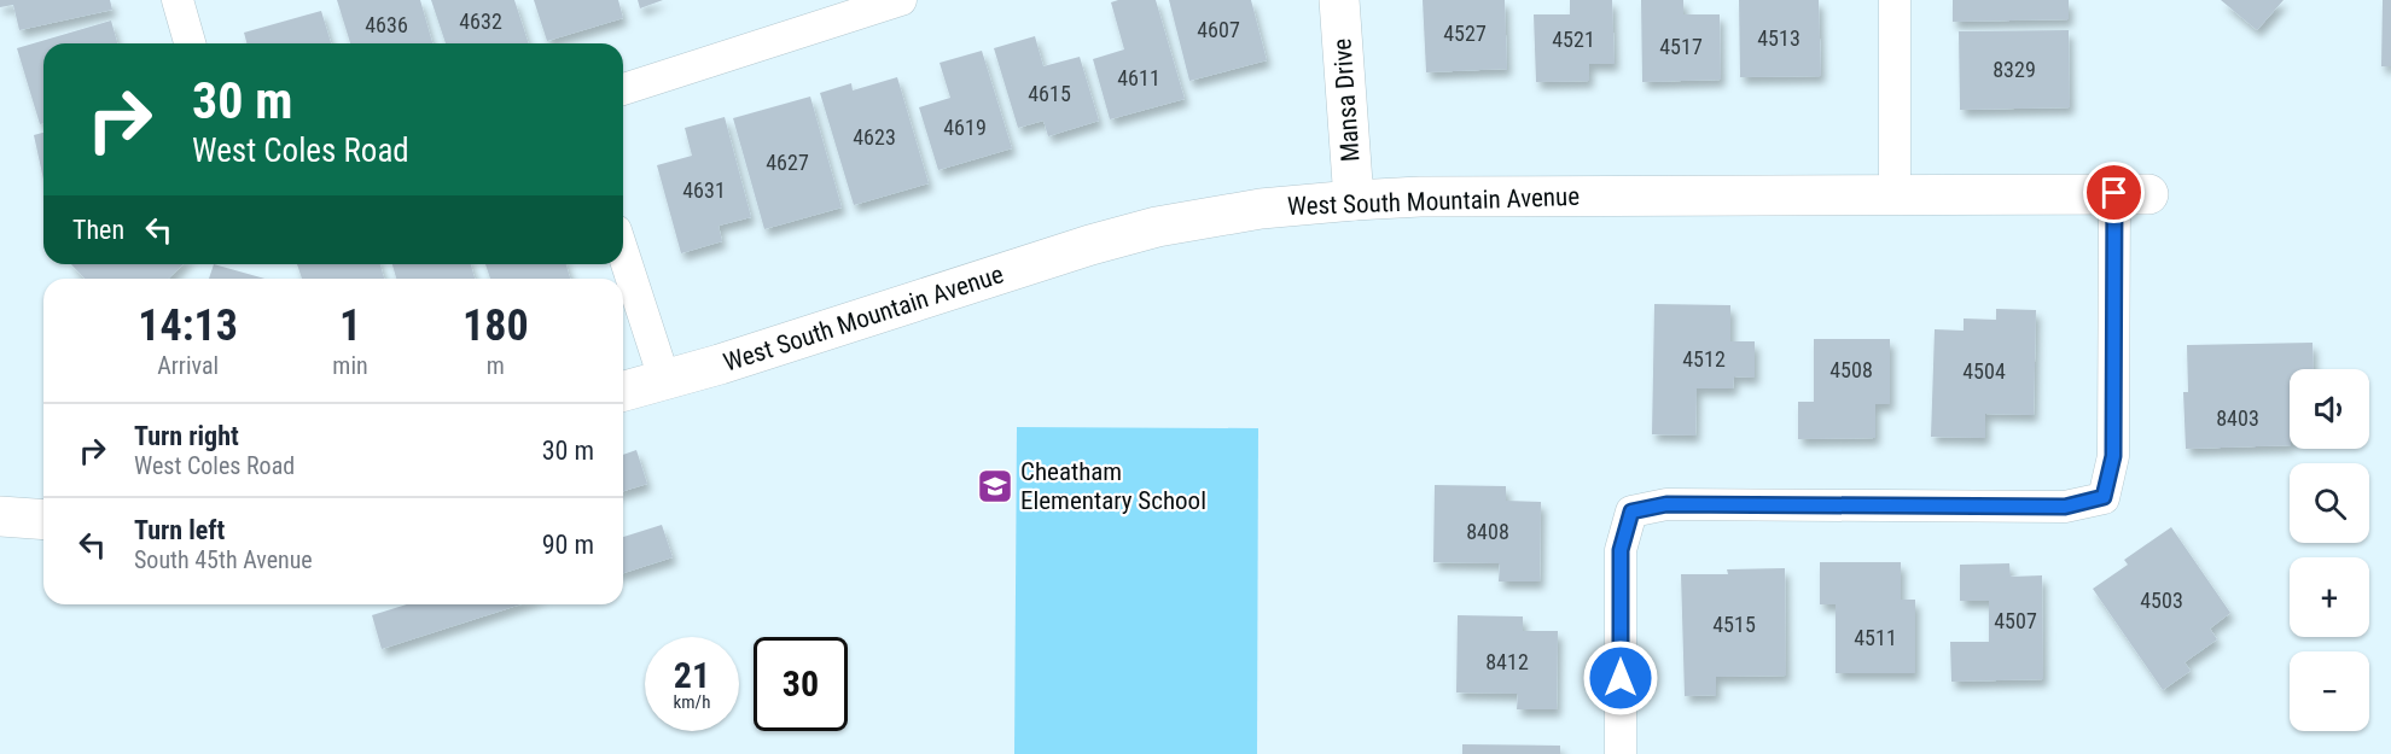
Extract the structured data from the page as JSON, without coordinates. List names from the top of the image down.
{
  "streets": {
    "street": ["Mansa Drive", "West South Mountain Avenue"]
  },
  "crossings": [
    ["Mansa Drive", "West South Mountain Avenue"]
  ],
  "places": {
    "school or university": ["Cheatham Elementary School"]
  },
  "house_numbers": [
    "4632",
    "4636",
    "4607",
    "4527",
    "4513",
    "4521",
    "4517",
    "8329",
    "4611",
    "4615",
    "4619",
    "4623",
    "4627",
    "4631",
    "4512",
    "4508",
    "4504",
    "8403",
    "8408",
    "4503",
    "4507",
    "4515",
    "4511",
    "8412"
  ],
  "page": {
    "turn": ["30 m", "West Coles Road"],
    "then": "Then",
    "eta": [
      "14:13",
      "Arrival",
      "1",
      "min",
      "180",
      "m"
    ],
    "map_buttons": ["+", "−"],
    "list": [
      {
        "name": "Turn right",
        "note": "West Coles Road",
        "value": "30 m"
      },
      {
        "name": "Turn left",
        "note": "South 45th Avenue",
        "value": "90 m"
      }
    ],
    "speed": "21 km/h",
    "limit": "30"
  }
}
